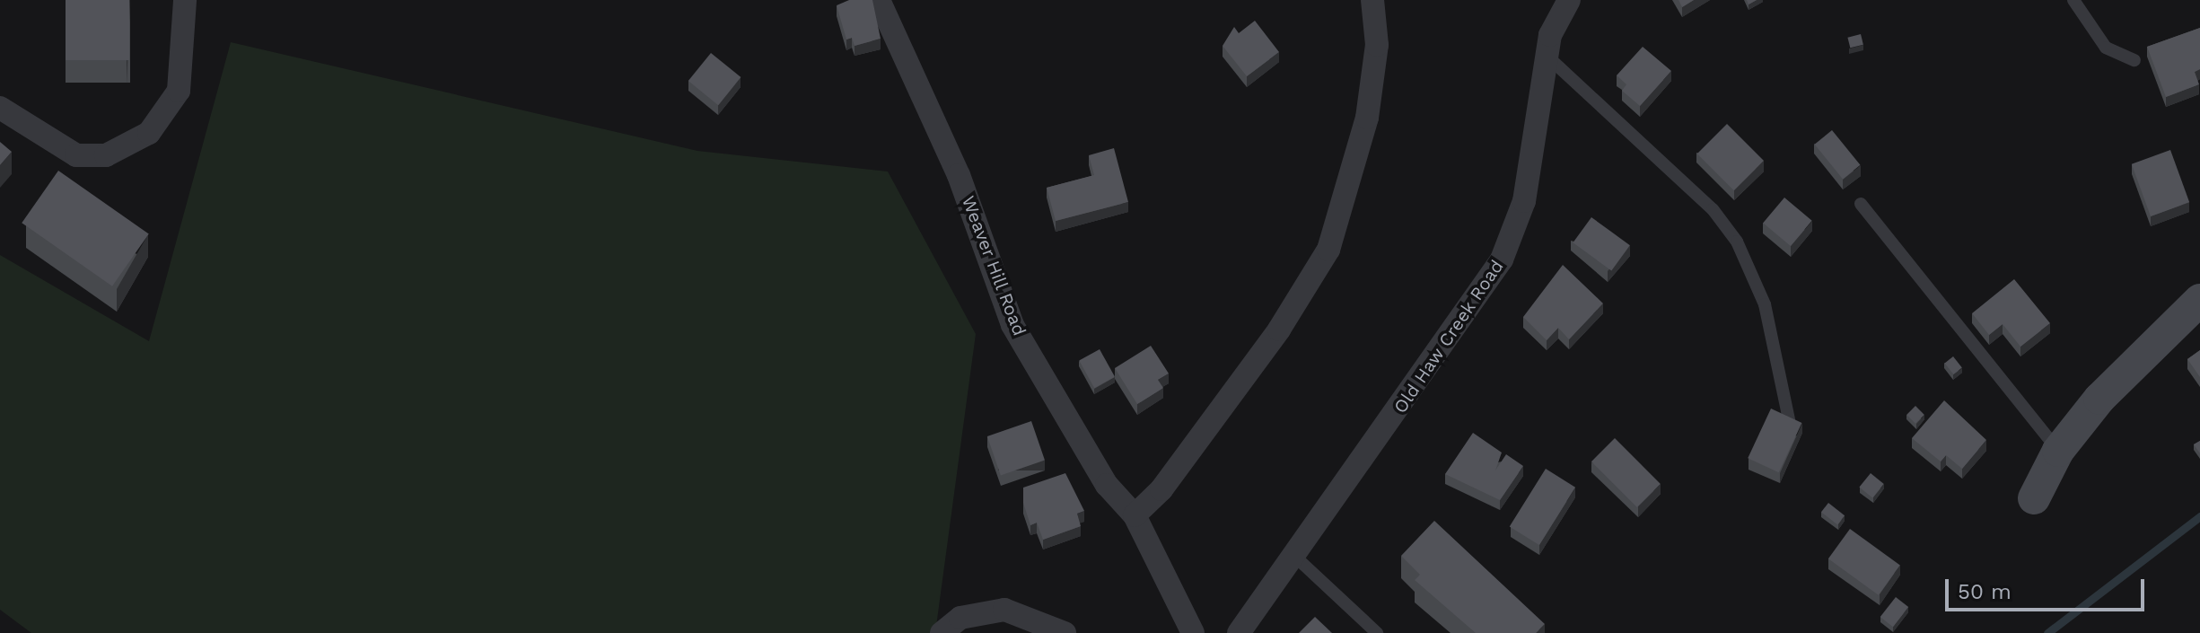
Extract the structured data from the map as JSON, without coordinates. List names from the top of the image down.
{
  "streets": {
    "street": ["Weaver Hill Road", "Old Haw Creek Road"]
  },
  "scale_bar": "50 m"
}
